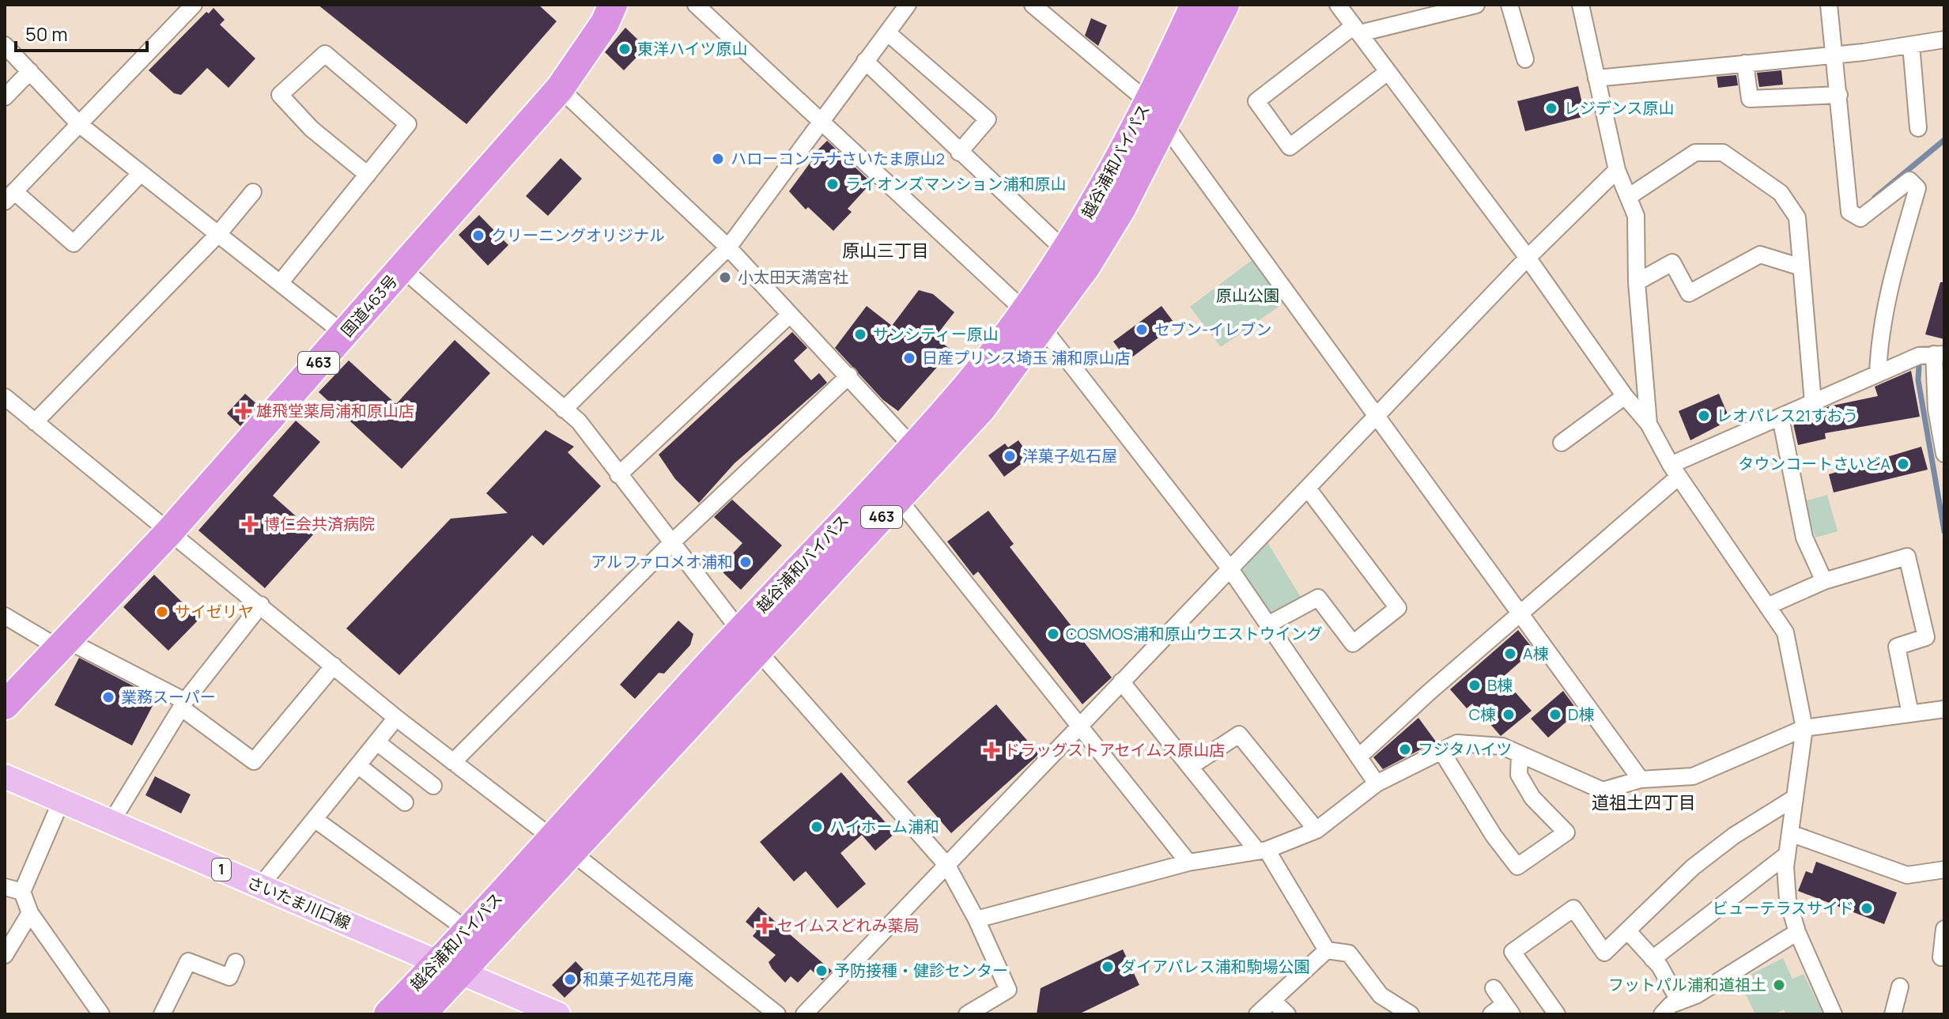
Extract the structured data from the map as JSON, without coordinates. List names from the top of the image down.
{
  "streets": {
    "highway": ["越谷浦和バイパス", "国道463号", "463"],
    "main road": ["1", "さいたま川口線"]
  },
  "crossings": [
    ["越谷浦和バイパス", "さいたま川口線"]
  ],
  "districts": ["原山三丁目", "道祖土四丁目"],
  "parks": ["原山公園"],
  "places": {
    "other": [
      "東洋ハイツ原山",
      "レジデンス原山",
      "ハローコンテナさいたま原山2",
      "ライオンズマンション浦和原山",
      "クリーニングオリジナル",
      "小太田天満宮社",
      "セブン-イレブン",
      "サンシティー原山",
      "日産プリンス埼玉 浦和原山店",
      "レオパレス21すおう",
      "洋菓子処石屋",
      "タウンコートさいどA",
      "アルファロメオ浦和",
      "サイゼリヤ",
      "COSMOS浦和原山ウエストウイング",
      "A棟",
      "B棟",
      "業務スーパー",
      "C棟",
      "D棟",
      "フジタハイツ",
      "ハイホーム浦和",
      "ビューテラスサイド",
      "ダイアパレス浦和駒場公園",
      "予防接種・健診センター",
      "和菓子処花月庵",
      "フットパル浦和道祖土"
    ],
    "health": [
      "雄飛堂薬局浦和原山店",
      "博仁会共済病院",
      "ドラッグストアセイムス原山店",
      "セイムスどれみ薬局"
    ]
  },
  "scale_bar": "50 m"
}
